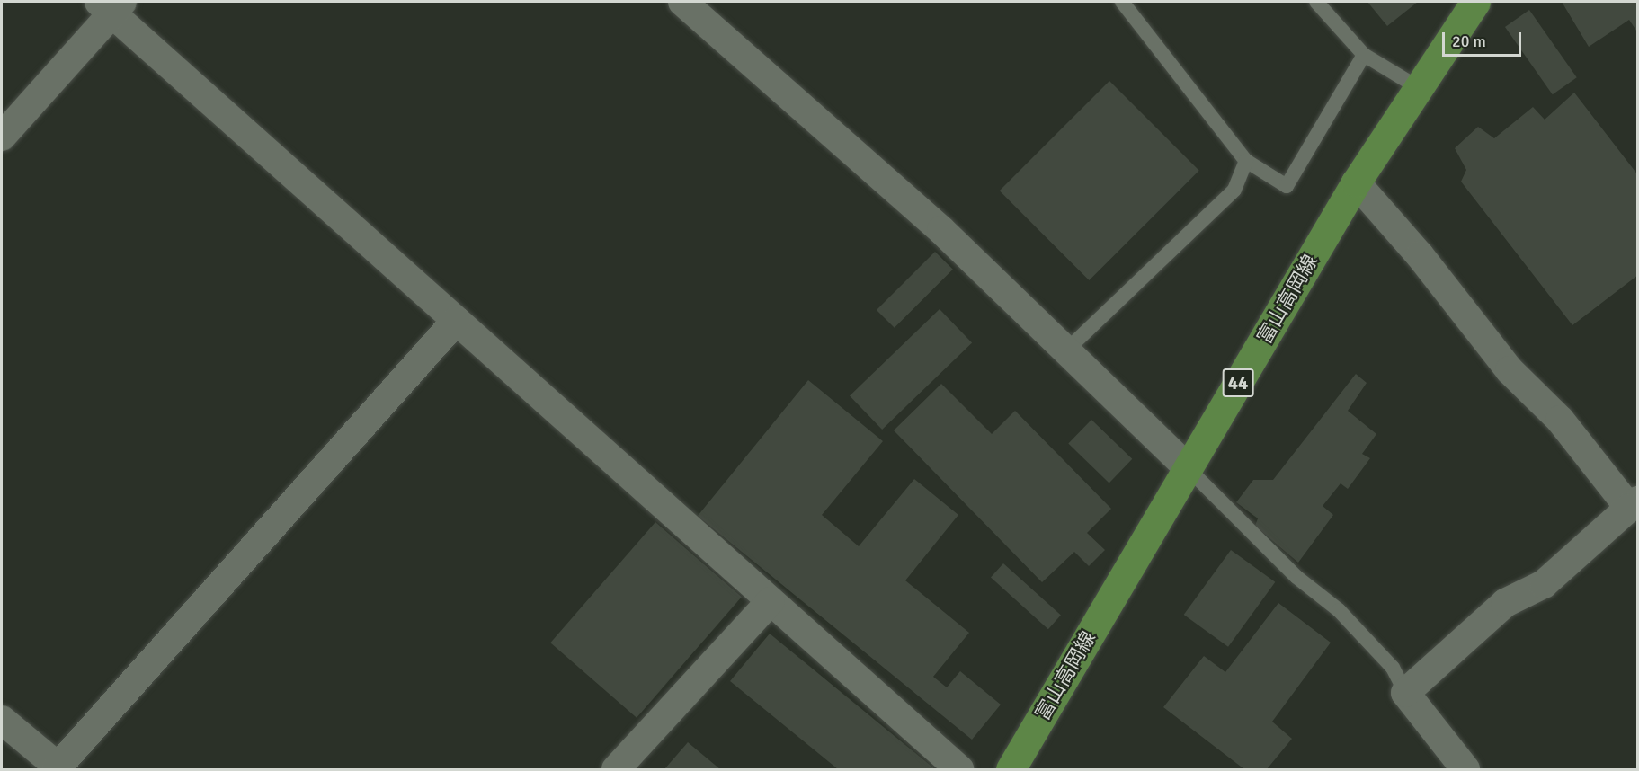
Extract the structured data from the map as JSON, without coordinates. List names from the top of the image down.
{
  "streets": {
    "main road": ["富山高岡線", "44"]
  },
  "scale_bar": "20 m"
}
